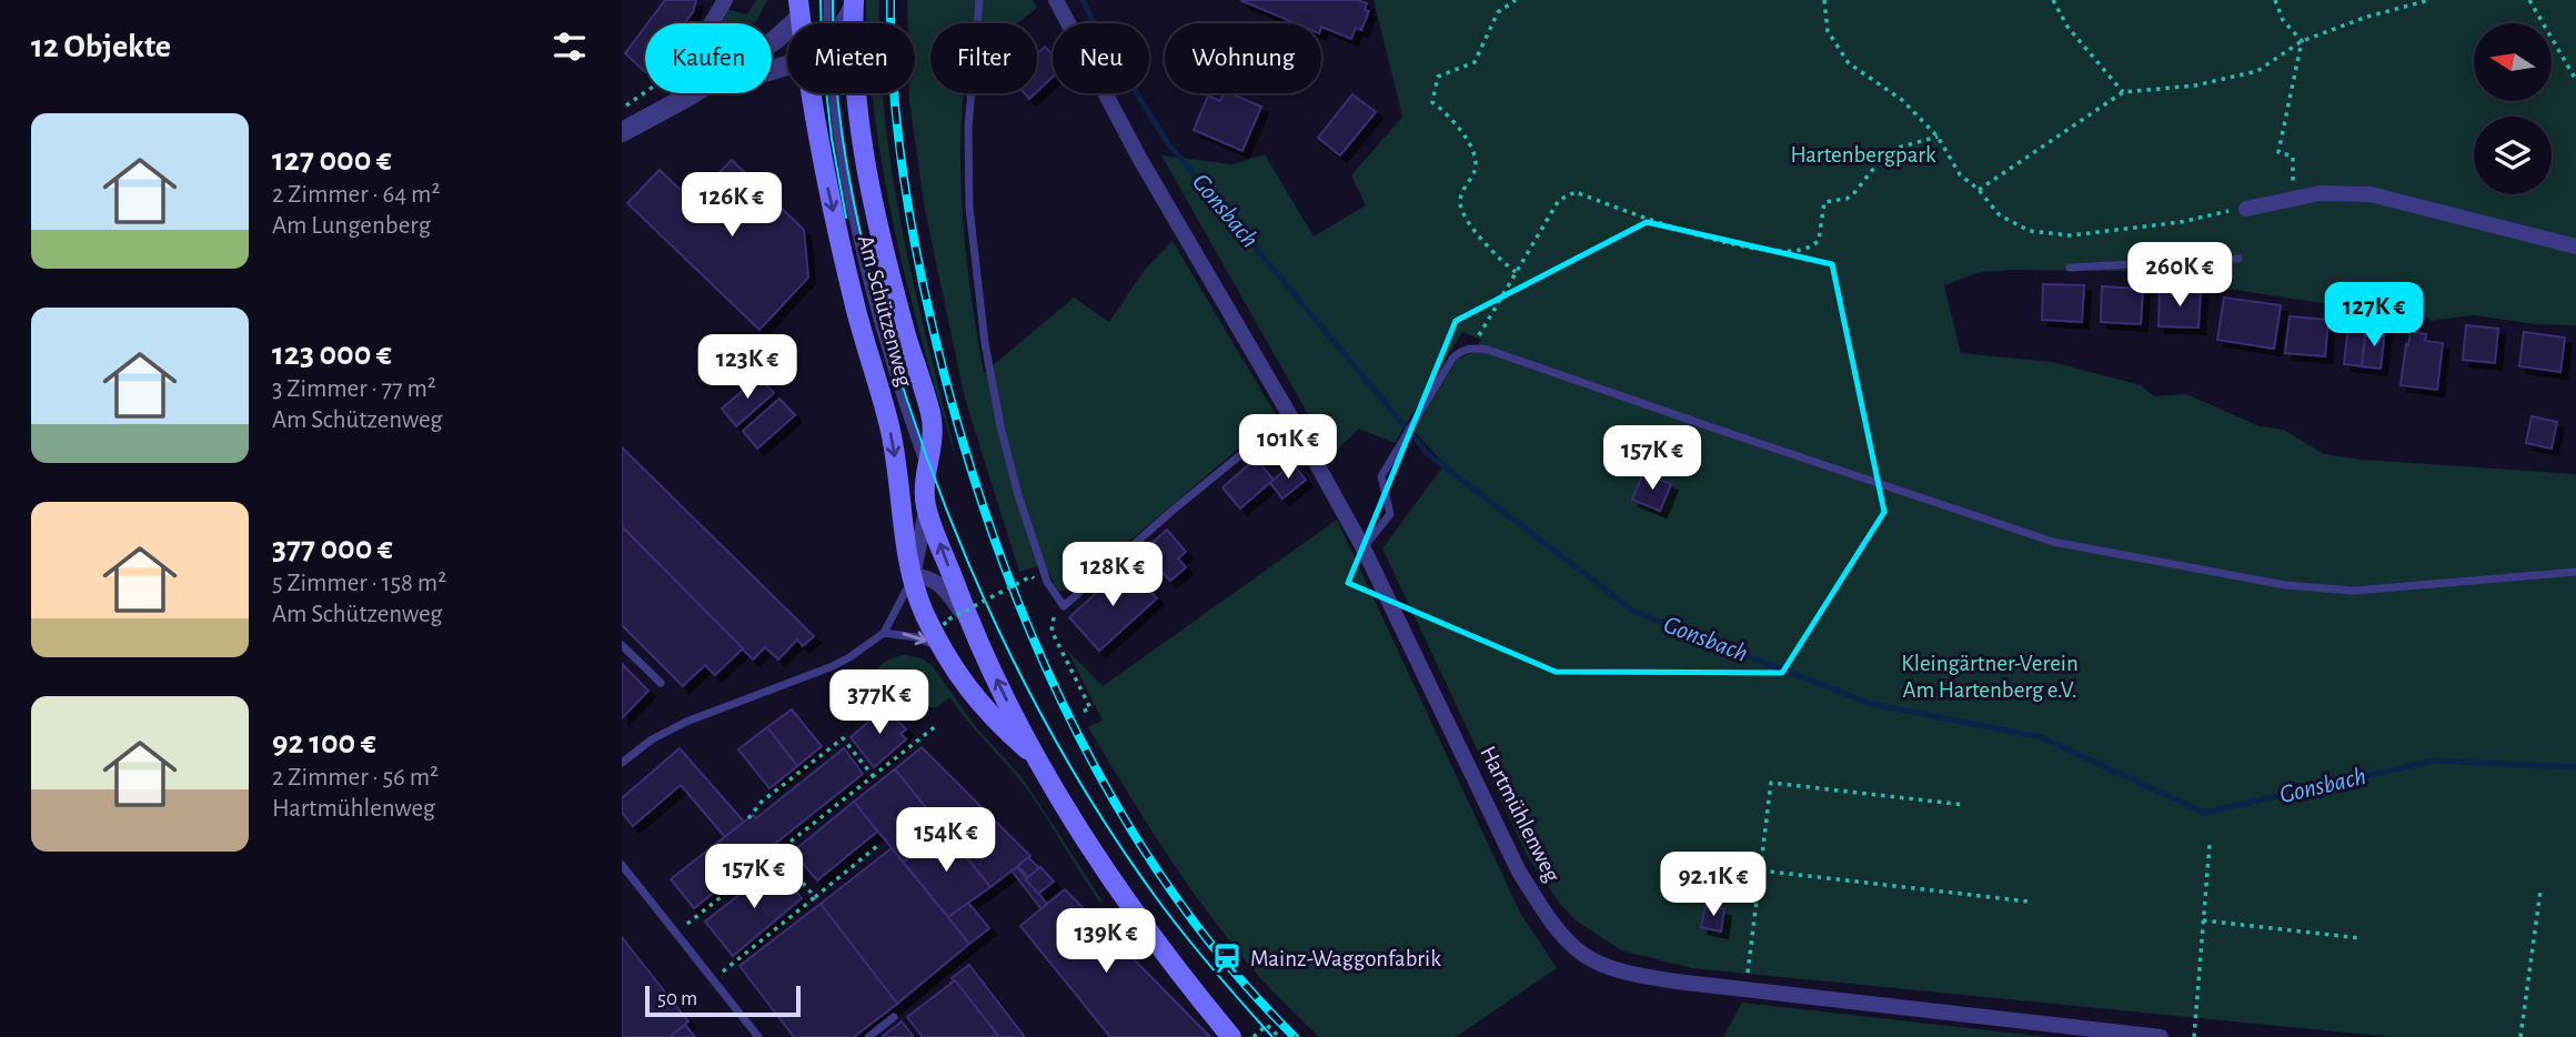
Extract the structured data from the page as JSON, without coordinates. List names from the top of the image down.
{
  "streets": {
    "main road": ["Am Schützenweg"],
    "street": ["Hartmühlenweg"]
  },
  "water": ["Gonsbach"],
  "parks": ["Hartenbergpark", "Kleingärtner-Verein Am Hartenberg e.V."],
  "places": {
    "station": ["Mainz-Waggonfabrik"]
  },
  "scale_bar": "50 m",
  "north": "left",
  "page": {
    "heading": "12 Objekte",
    "chip": [
      "Kaufen",
      "Mieten",
      "Filter",
      "Neu",
      "Wohnung"
    ],
    "list": [
      {
        "name": "127 000 €",
        "note": "2 Zimmer · 64 m² · Am Lungenberg"
      },
      {
        "name": "123 000 €",
        "note": "3 Zimmer · 77 m² · Am Schützenweg"
      },
      {
        "name": "377 000 €",
        "note": "5 Zimmer · 158 m² · Am Schützenweg"
      },
      {
        "name": "92 100 €",
        "note": "2 Zimmer · 56 m² · Hartmühlenweg"
      }
    ],
    "price": [
      "126K €",
      "260K €",
      "127K €",
      "123K €",
      "101K €",
      "157K €",
      "128K €",
      "377K €",
      "154K €",
      "157K €",
      "92.1K €",
      "139K €"
    ],
    "scale": "50 m"
  }
}
